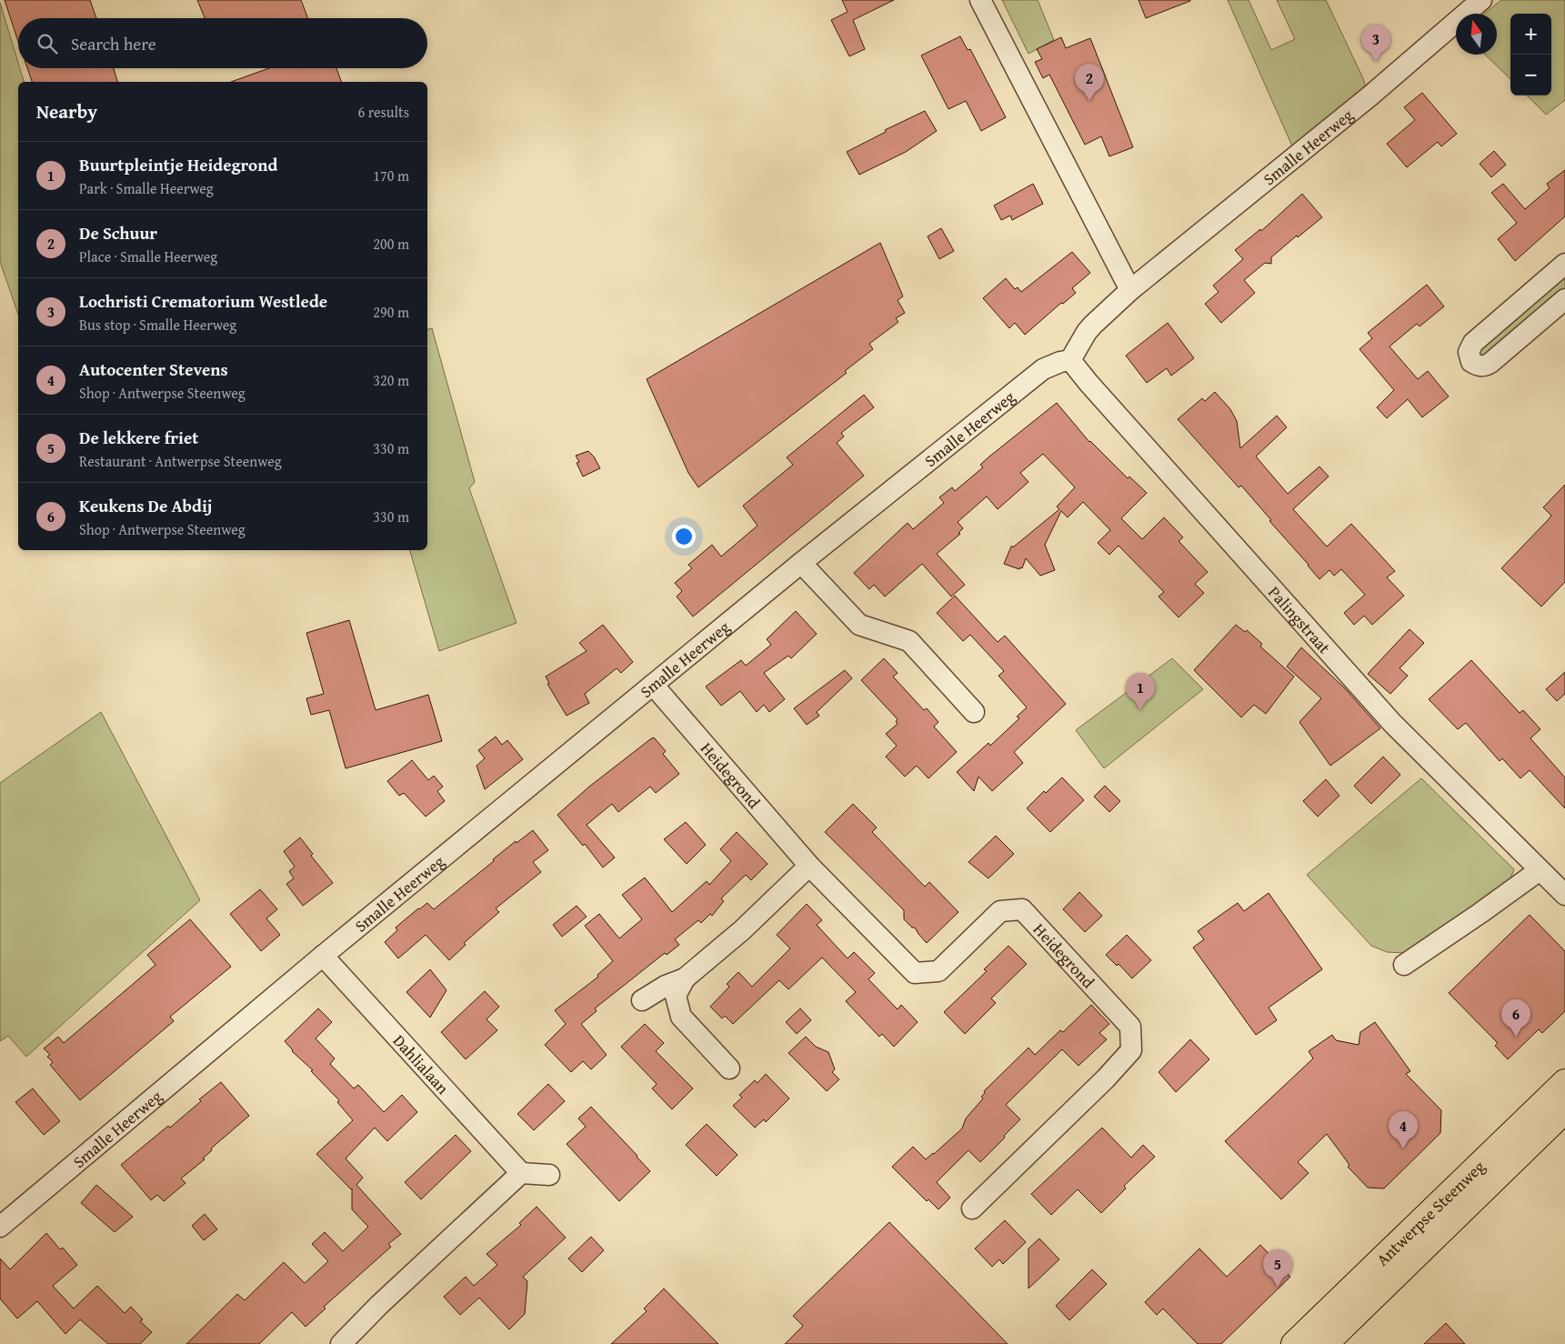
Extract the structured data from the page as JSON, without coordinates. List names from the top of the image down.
{
  "streets": {
    "main road": ["Antwerpse Steenweg"],
    "street": [
      "Smalle Heerweg",
      "Palingstraat",
      "Heidegrond",
      "Dahlialaan"
    ]
  },
  "crossings": [
    ["Smalle Heerweg", "Palingstraat"],
    ["Smalle Heerweg", "Heidegrond"],
    ["Smalle Heerweg", "Dahlialaan"]
  ],
  "north": "top",
  "page": {
    "map_buttons": ["+", "−"],
    "search": "Search here",
    "pins": [
      "3",
      "2",
      "1",
      "6",
      "4",
      "5"
    ],
    "heading": ["Nearby", "6 results"],
    "list": [
      {
        "mark": "1",
        "name": "Buurtpleintje Heidegrond",
        "note": "Park · Smalle Heerweg",
        "value": "170 m"
      },
      {
        "mark": "2",
        "name": "De Schuur",
        "note": "Place · Smalle Heerweg",
        "value": "200 m"
      },
      {
        "mark": "3",
        "name": "Lochristi Crematorium Westlede",
        "note": "Bus stop · Smalle Heerweg",
        "value": "290 m"
      },
      {
        "mark": "4",
        "name": "Autocenter Stevens",
        "note": "Shop · Antwerpse Steenweg",
        "value": "320 m"
      },
      {
        "mark": "5",
        "name": "De lekkere friet",
        "note": "Restaurant · Antwerpse Steenweg",
        "value": "330 m"
      },
      {
        "mark": "6",
        "name": "Keukens De Abdij",
        "note": "Shop · Antwerpse Steenweg",
        "value": "330 m"
      }
    ]
  }
}
